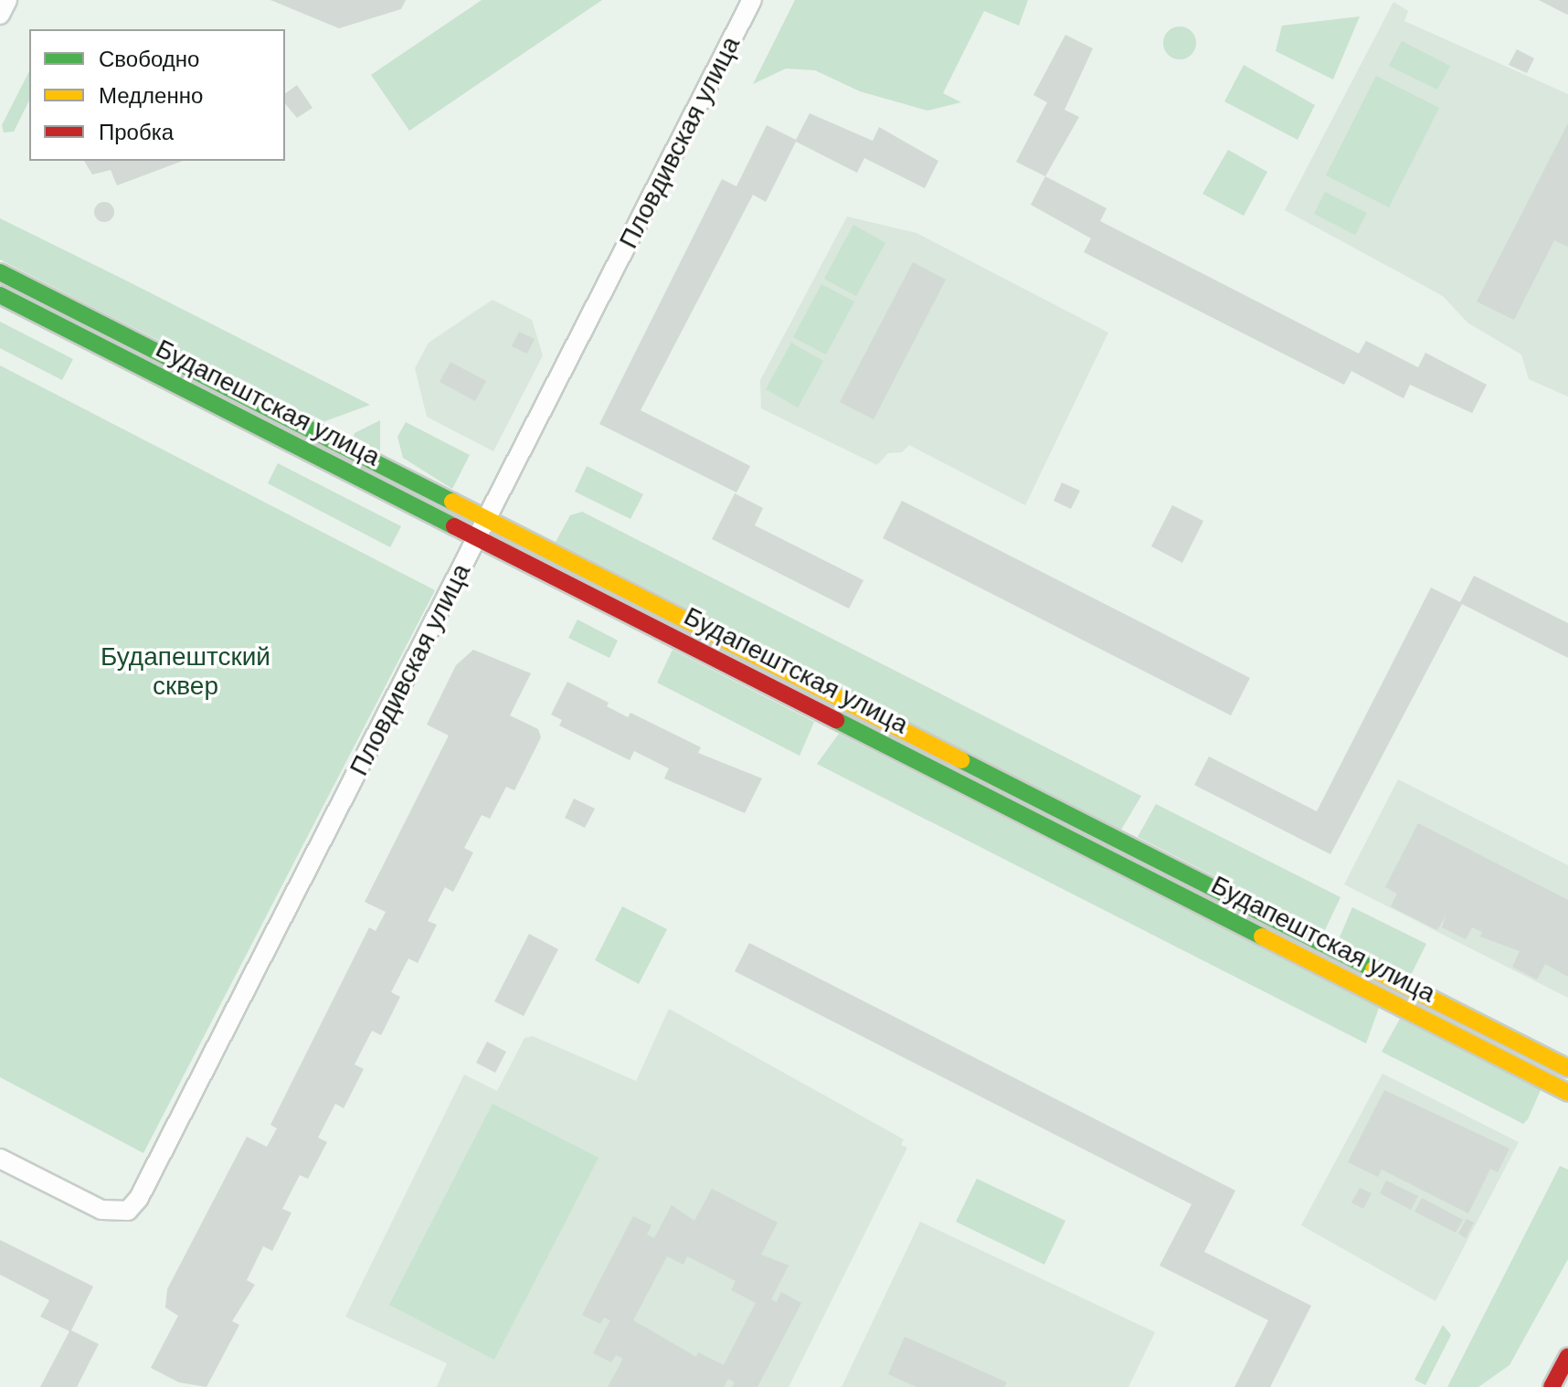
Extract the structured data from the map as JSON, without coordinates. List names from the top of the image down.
{
  "streets": {
    "street": ["Пловдивская улица", "Будапештская улица"]
  },
  "crossings": [
    ["Пловдивская улица", "Будапештская улица"]
  ],
  "parks": ["Будапештский сквер"],
  "legend": ["Свободно", "Медленно", "Пробка"]
}
